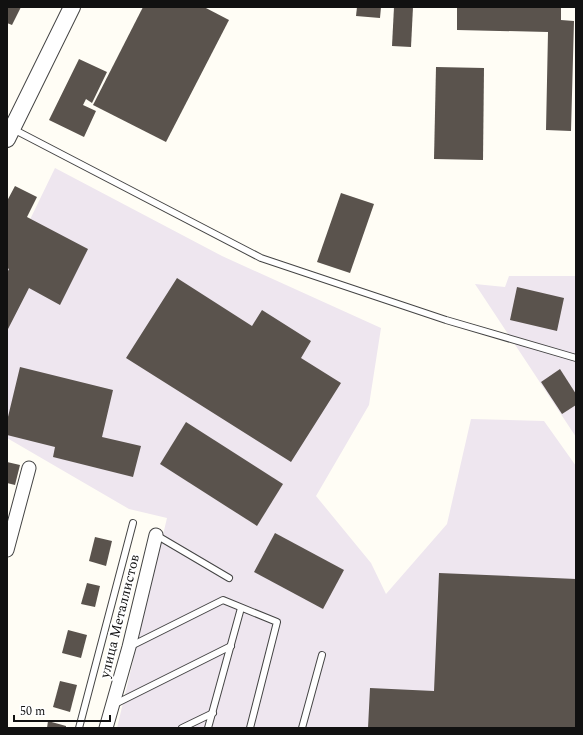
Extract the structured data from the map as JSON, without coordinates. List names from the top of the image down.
{
  "streets": {
    "street": ["улица Металлистов"]
  },
  "scale_bar": "50 m"
}
